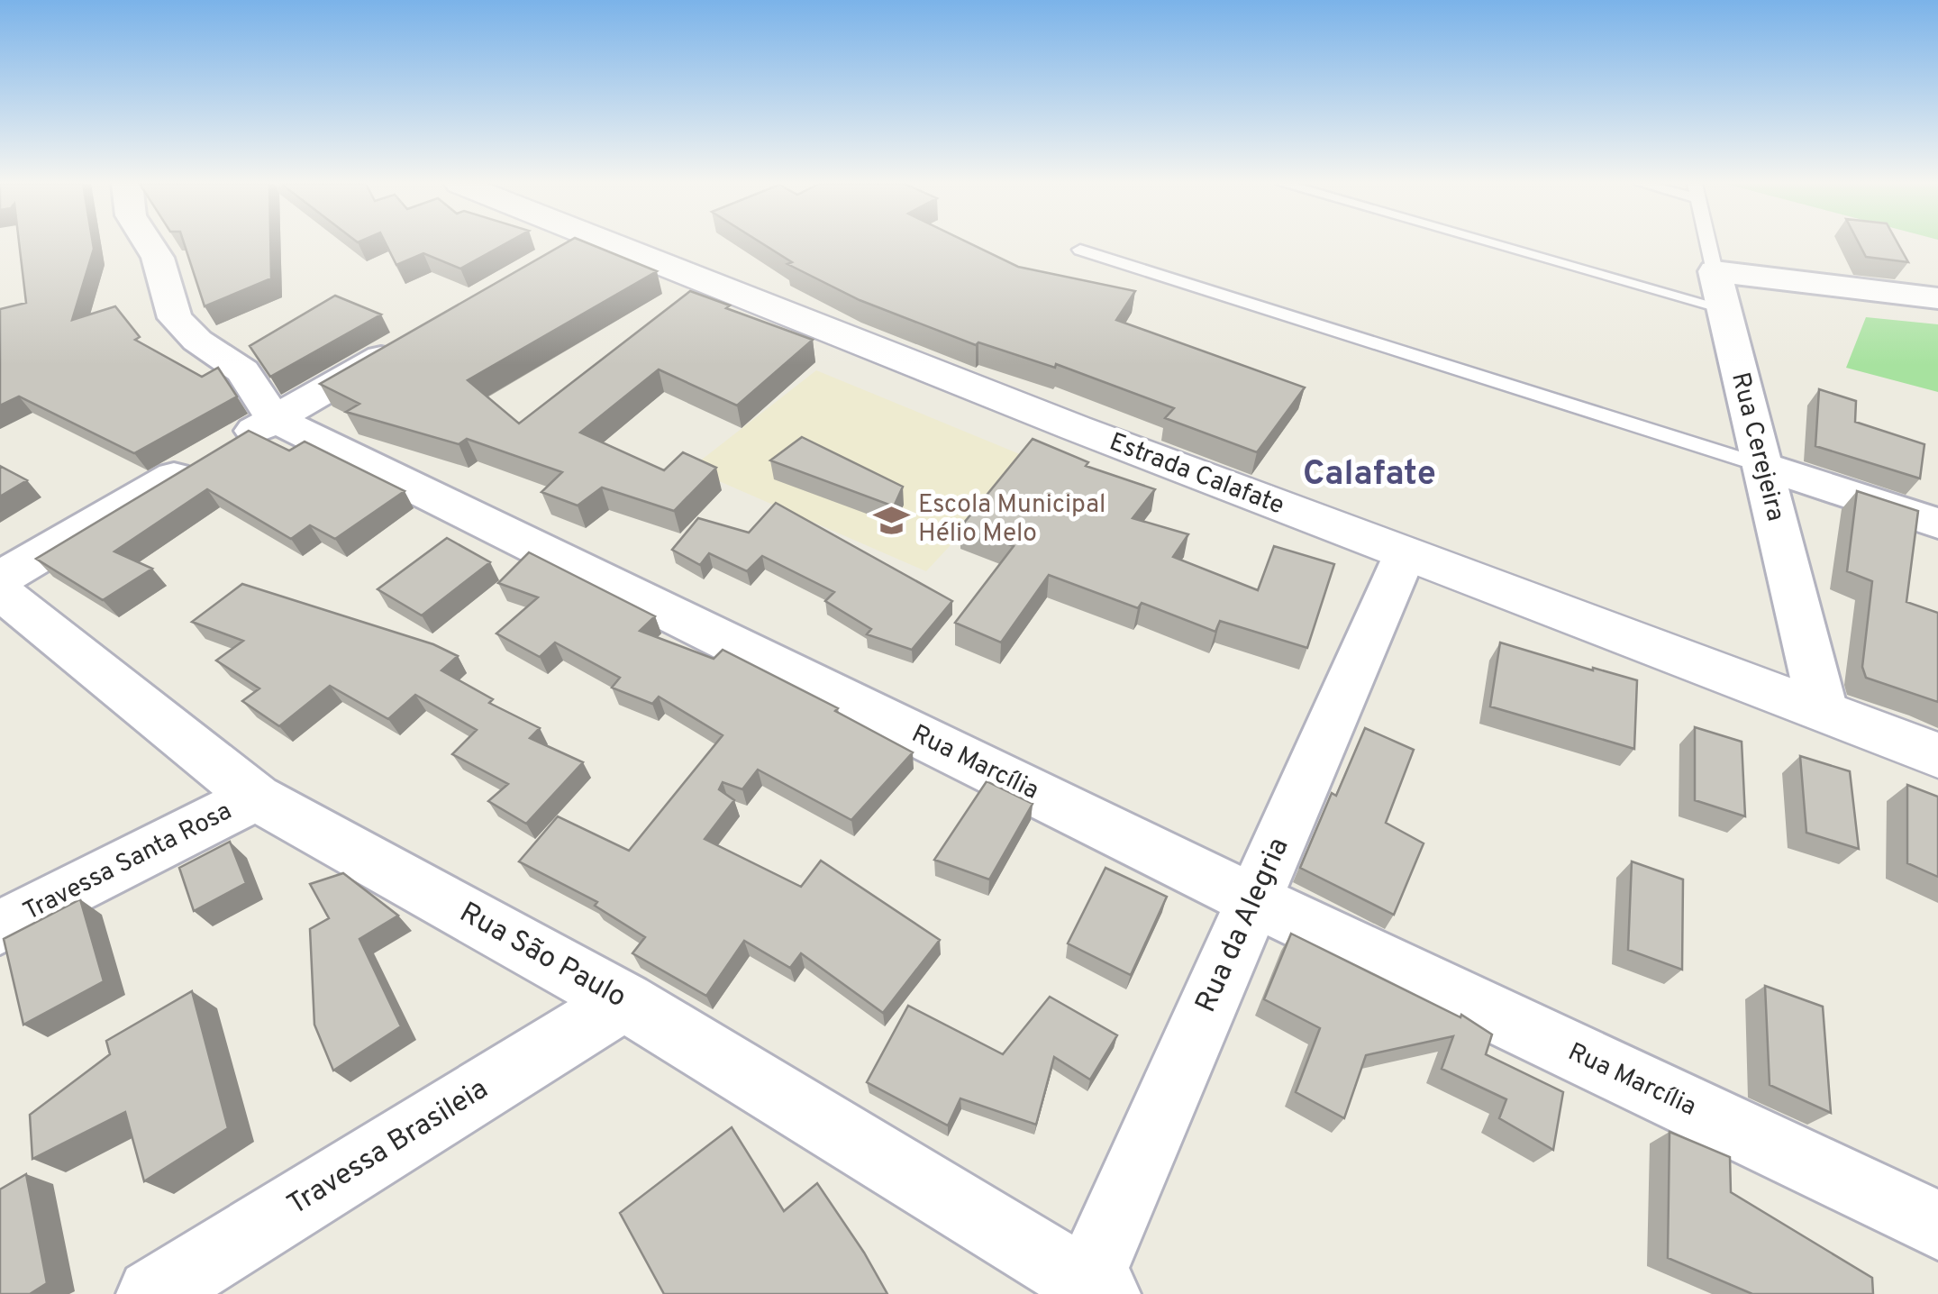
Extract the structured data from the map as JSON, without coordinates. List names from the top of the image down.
{
  "streets": {
    "street": [
      "Rua Cerejeira",
      "Estrada Calafate",
      "Rua Marcília",
      "Travessa Santa Rosa",
      "Rua da Alegria",
      "Rua São Paulo",
      "Travessa Brasileia"
    ]
  },
  "crossings": [
    ["Rua Cerejeira", "Estrada Calafate"],
    ["Estrada Calafate", "Rua da Alegria"],
    ["Rua Marcília", "Rua da Alegria"],
    ["Travessa Santa Rosa", "Rua São Paulo"],
    ["Rua da Alegria", "Rua São Paulo"],
    ["Rua São Paulo", "Travessa Brasileia"]
  ],
  "districts": ["Calafate"],
  "places": {
    "school or university": ["Escola Municipal Hélio Melo"]
  }
}
